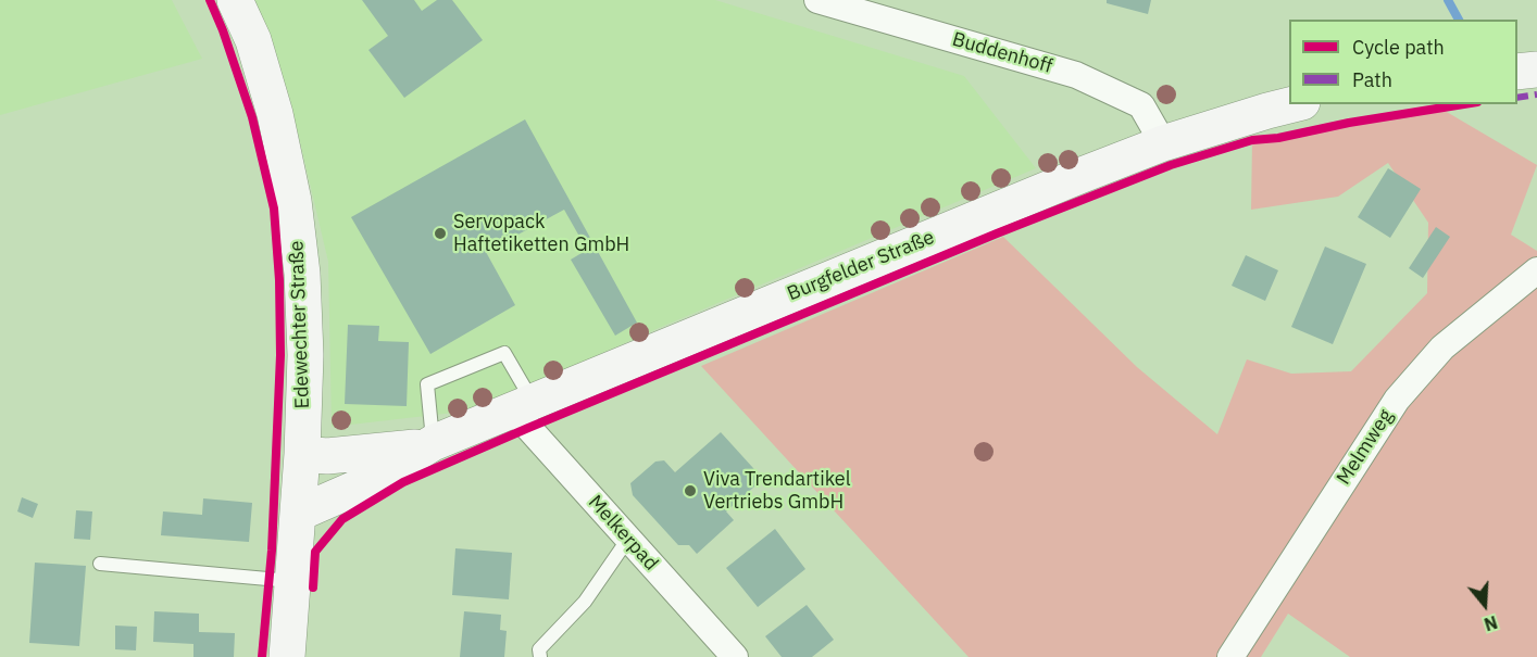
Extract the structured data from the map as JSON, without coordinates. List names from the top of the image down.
{
  "streets": {
    "street": [
      "Buddenhoff",
      "Burgfelder Straße",
      "Edewechter Straße",
      "Melmweg",
      "Melkerpad"
    ]
  },
  "crossings": [
    ["Buddenhoff", "Burgfelder Straße"],
    ["Burgfelder Straße", "Edewechter Straße"],
    ["Burgfelder Straße", "Melkerpad"]
  ],
  "places": ["Servopack Haftetiketten GmbH", "Viva Trendartikel Vertriebs GmbH"],
  "legend": ["Cycle path", "Path"],
  "north": "bottom"
}
